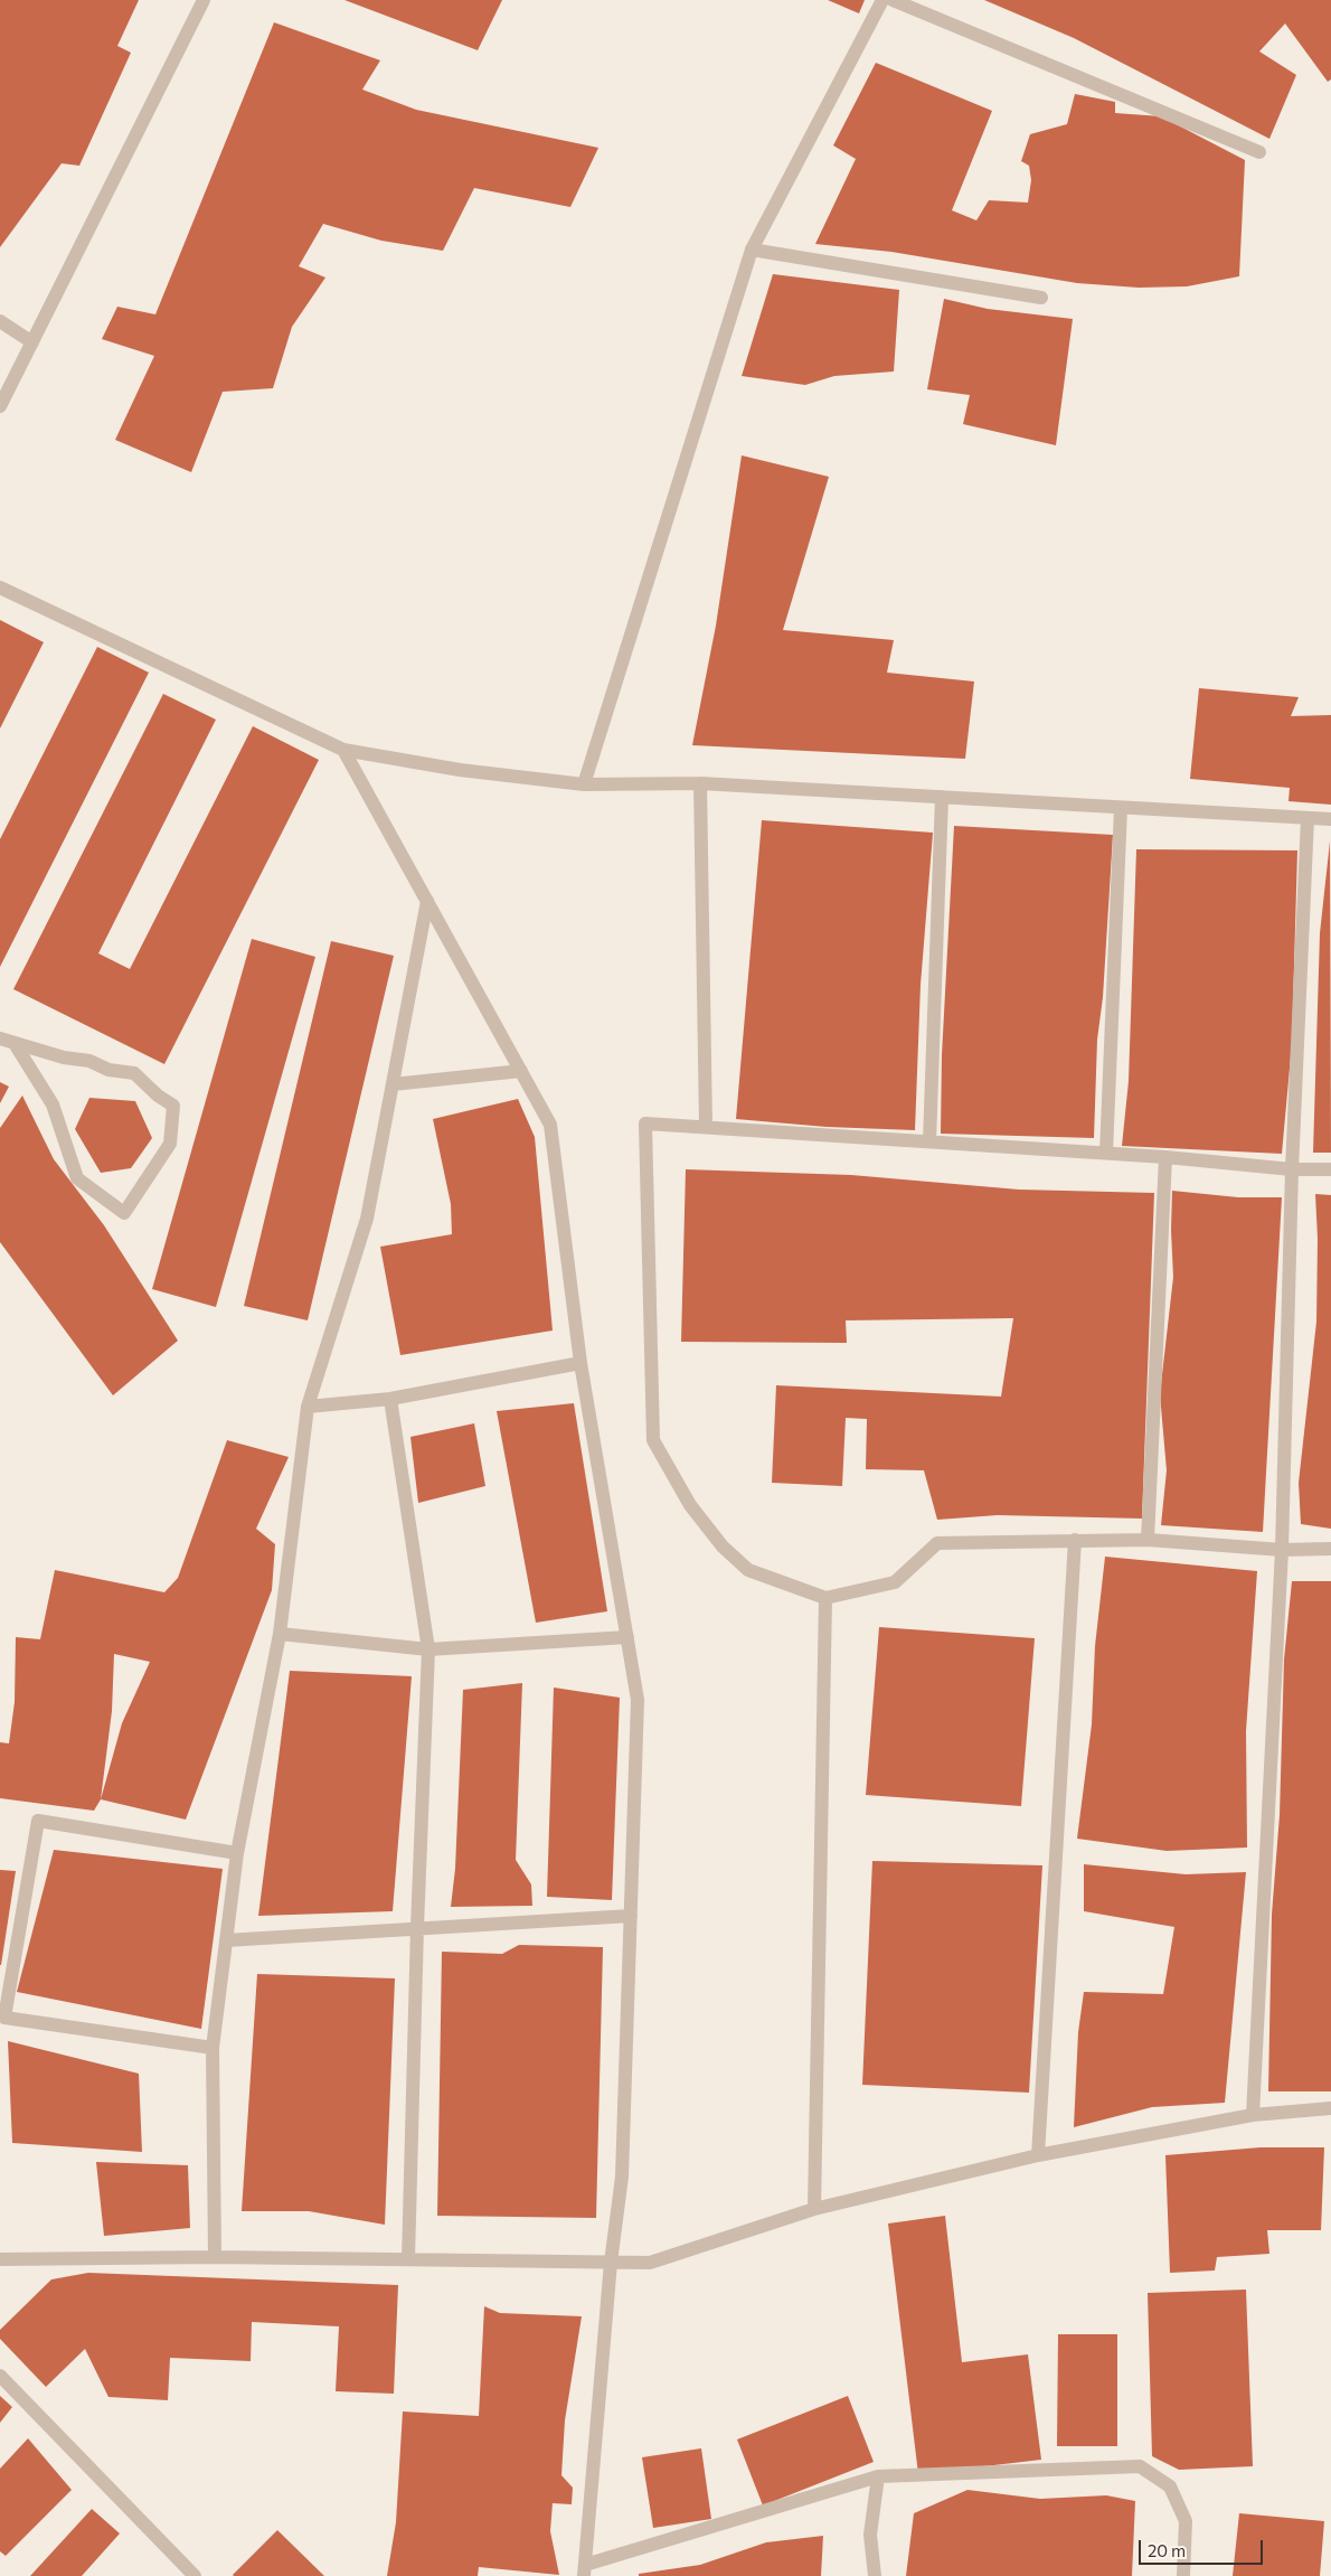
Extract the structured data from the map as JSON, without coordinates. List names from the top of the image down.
{
  "scale_bar": "20 m"
}
